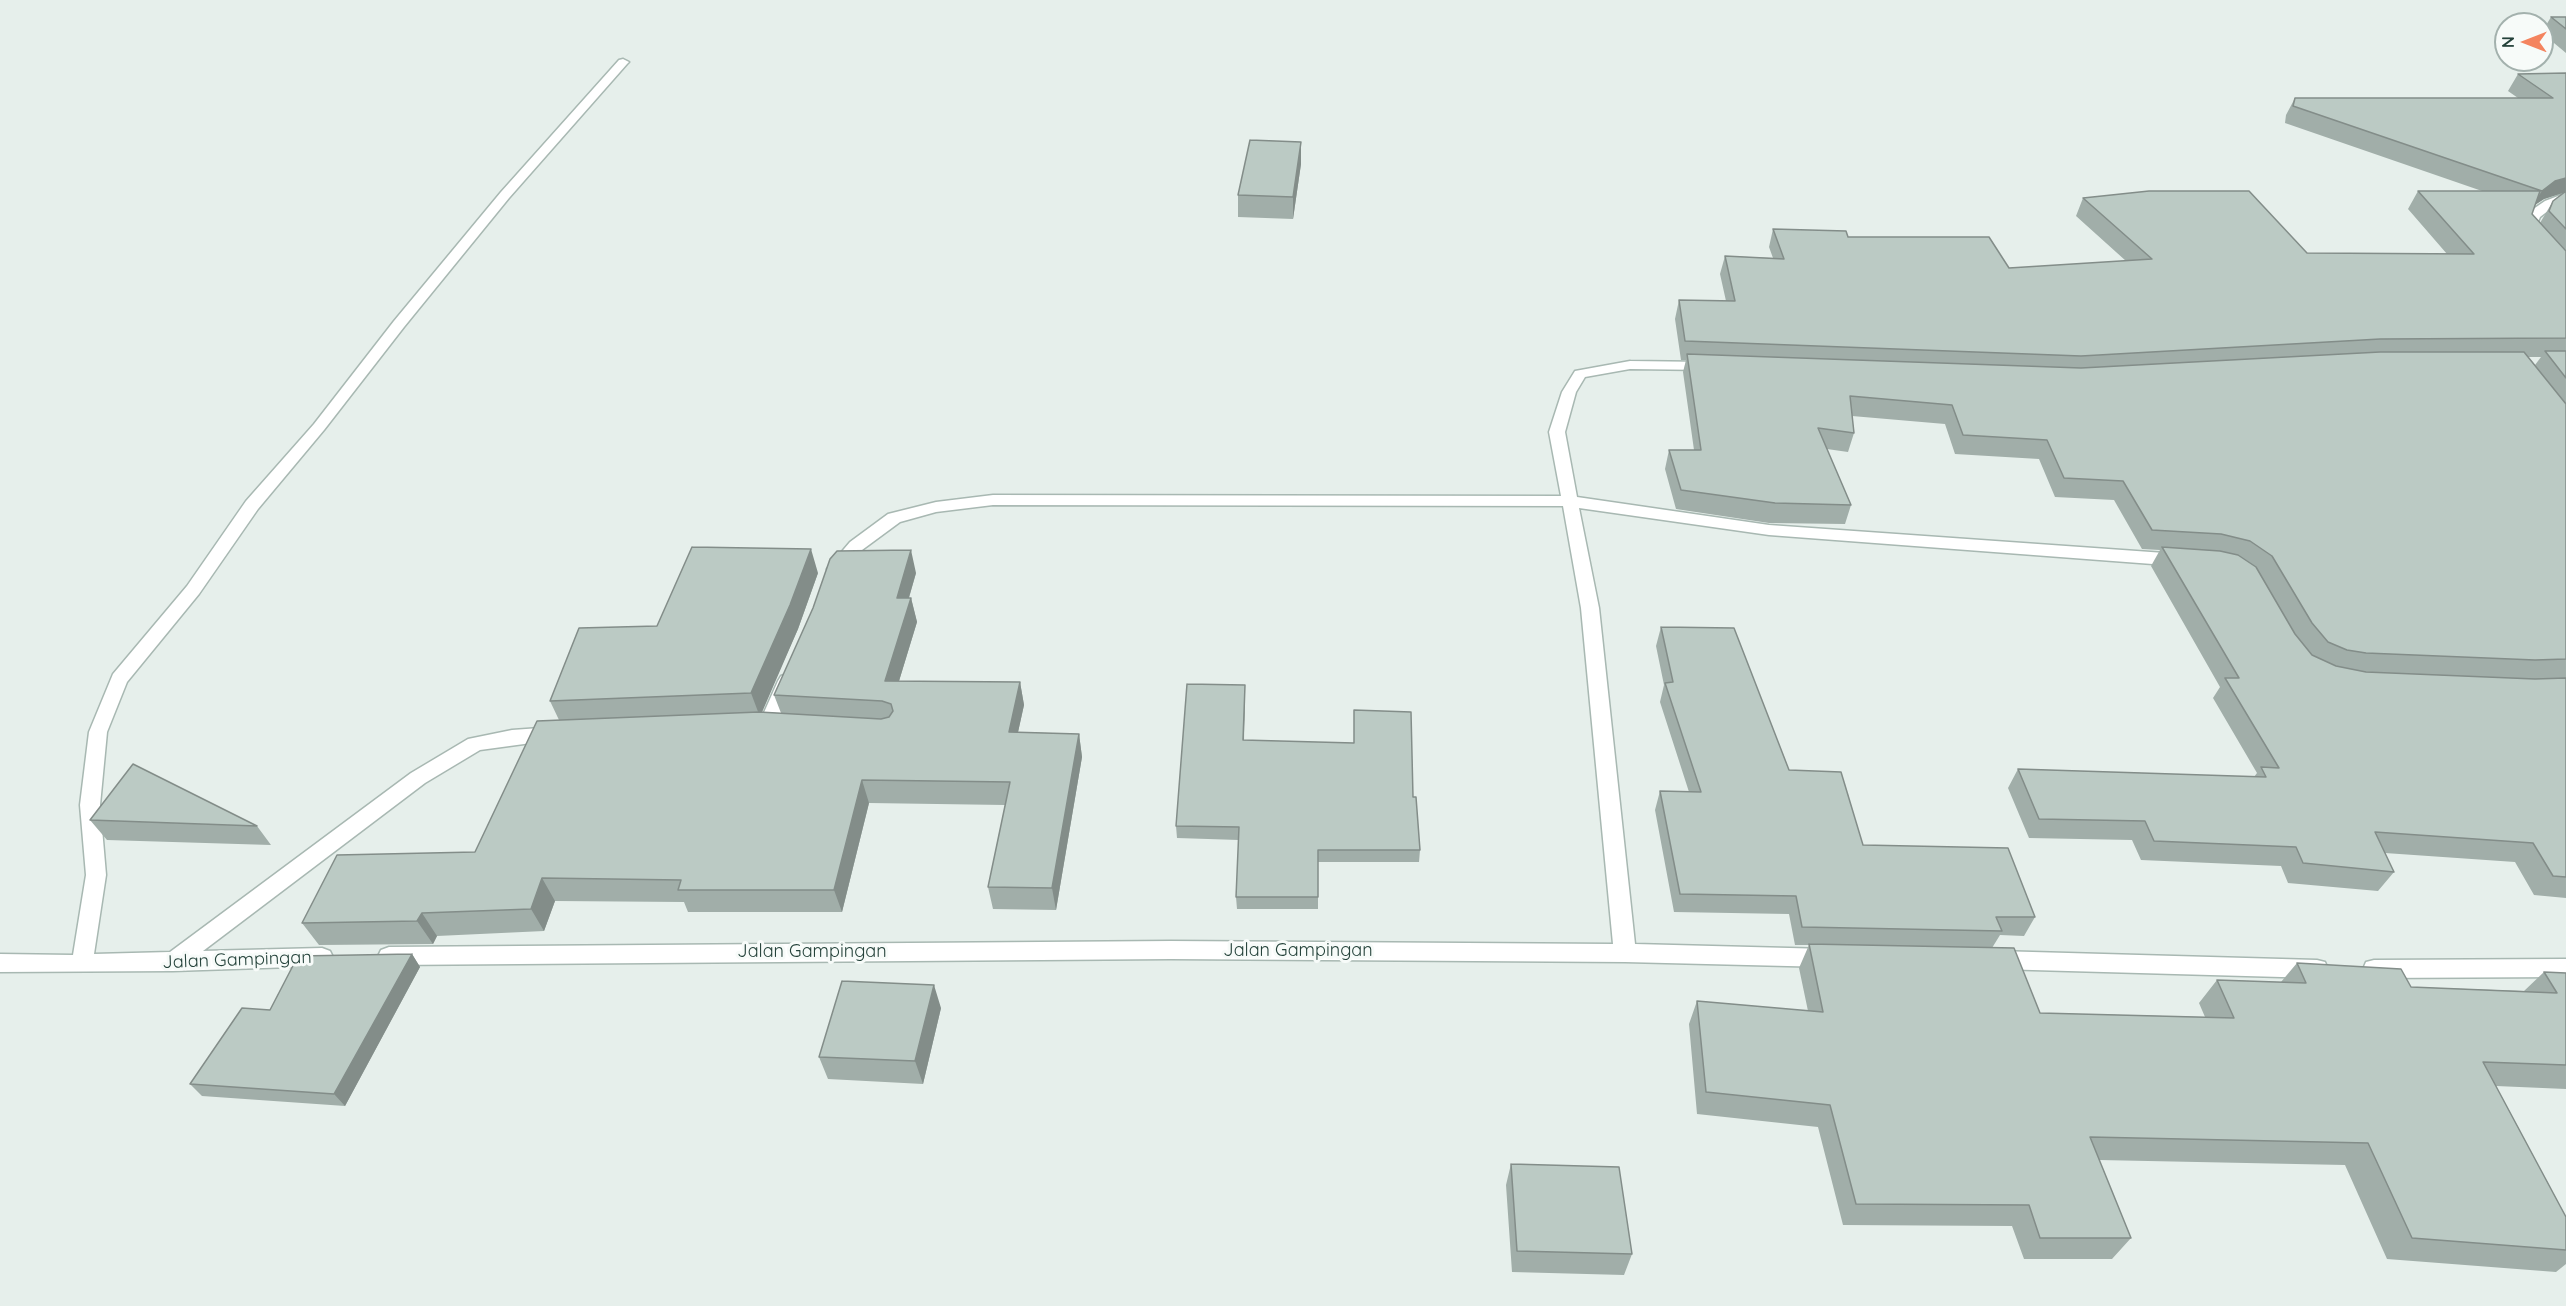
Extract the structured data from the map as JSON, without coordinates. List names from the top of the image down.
{
  "streets": {
    "street": ["Jalan Gampingan"]
  },
  "north": "left"
}
